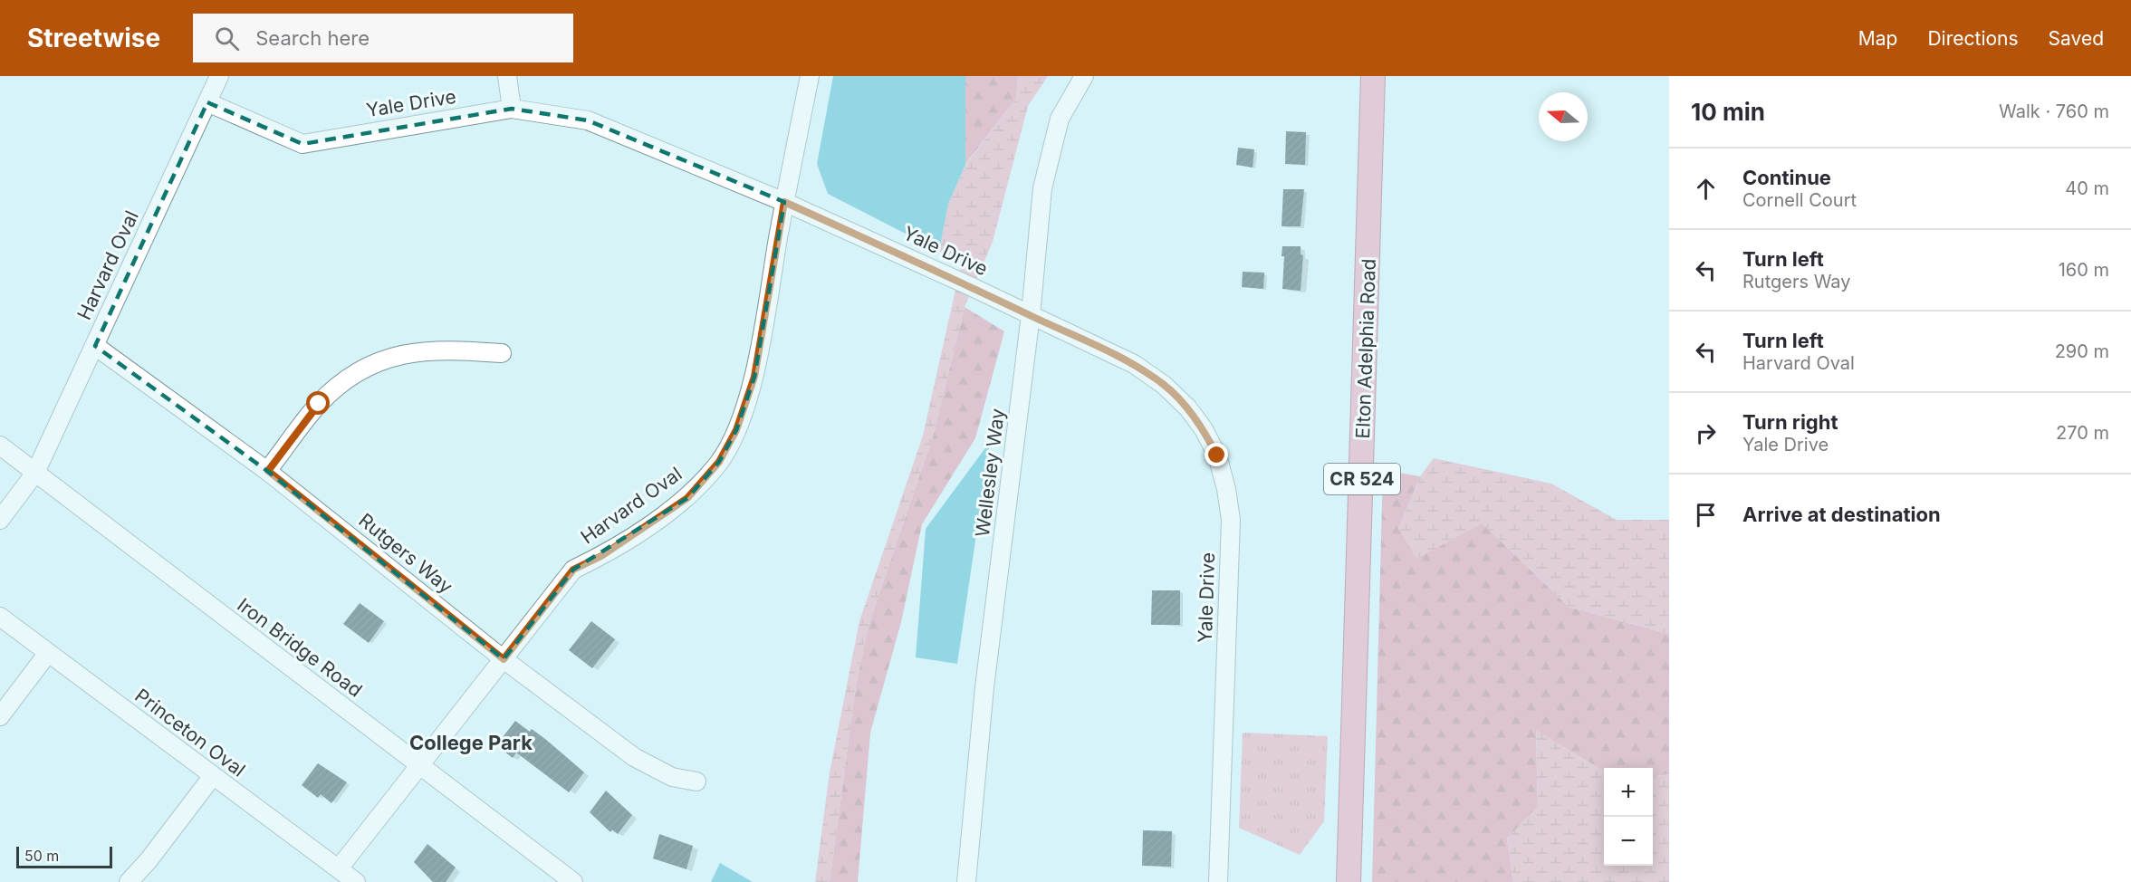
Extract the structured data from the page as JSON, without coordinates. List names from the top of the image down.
{
  "streets": {
    "main road": ["Elton Adelphia Road", "CR 524"],
    "street": [
      "Yale Drive",
      "Harvard Oval",
      "Wellesley Way",
      "Rutgers Way",
      "Iron Bridge Road",
      "Princeton Oval"
    ]
  },
  "crossings": [
    ["Yale Drive", "Harvard Oval"],
    ["Yale Drive", "Wellesley Way"],
    ["Harvard Oval", "Rutgers Way"],
    ["Harvard Oval", "Iron Bridge Road"],
    ["Harvard Oval", "Princeton Oval"]
  ],
  "districts": ["College Park"],
  "scale_bar": "50 m",
  "north": "left",
  "page": {
    "header": "Streetwise",
    "search": "Search here",
    "nav": ["Map", "Directions", "Saved"],
    "heading": ["10 min", "Walk · 760 m"],
    "list": [
      ["Continue", "Cornell Court", "40 m"],
      ["Turn left", "Rutgers Way", "160 m"],
      ["Turn left", "Harvard Oval", "290 m"],
      ["Turn right", "Yale Drive", "270 m"],
      "Arrive at destination"
    ],
    "map_buttons": ["+", "−"],
    "scale": "50 m"
  }
}
